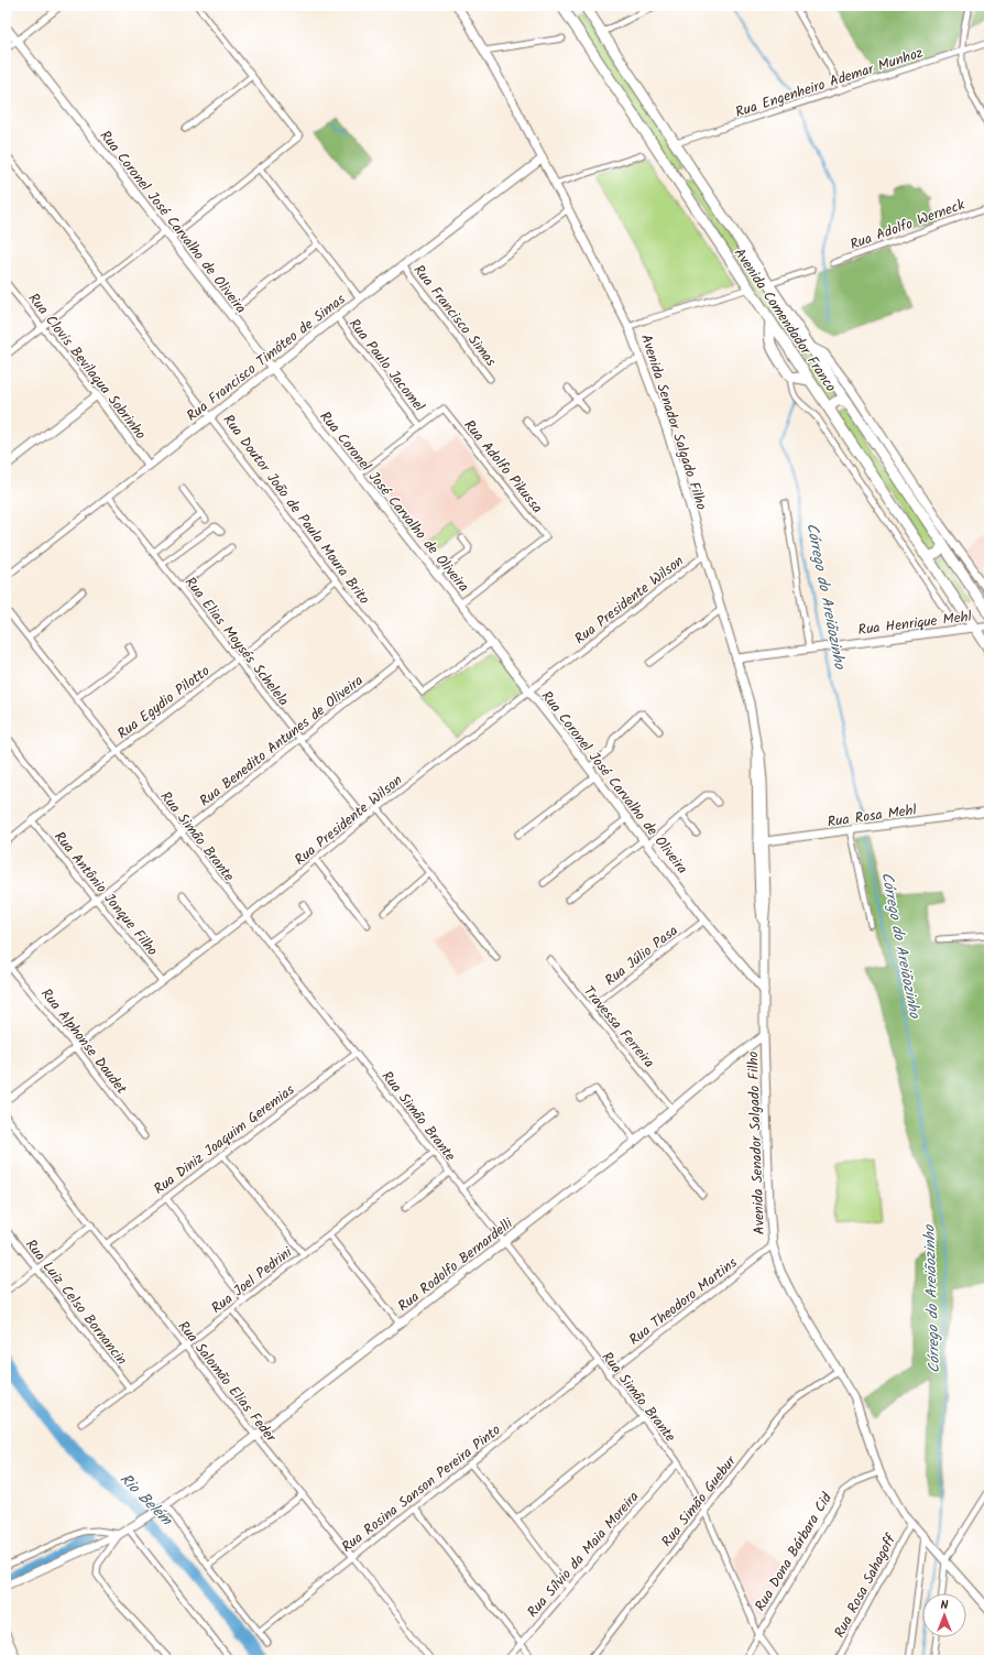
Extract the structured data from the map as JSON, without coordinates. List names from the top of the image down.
{
  "streets": {
    "highway": ["Avenida Comendador Franco"],
    "street": [
      "Rua Engenheiro Ademar Munhoz",
      "Rua Coronel José Carvalho de Oliveira",
      "Rua Adolfo Werneck",
      "Rua Francisco Simas",
      "Rua Francisco Timóteo de Simas",
      "Rua Paulo Jacomel",
      "Rua Clovis Bevilaqua Sobrinho",
      "Avenida Senador Salgado Filho",
      "Rua Adolfo Pikussa",
      "Rua Doutor João de Paula Moura Brito",
      "Rua Presidente Wilson",
      "Rua Henrique Mehl",
      "Rua Elias Moysés Schelela",
      "Rua Egydio Pilotto",
      "Rua Benedito Antunes de Oliveira",
      "Rua Rosa Mehl",
      "Rua Simão Brante",
      "Rua Antônio Jonque Filho",
      "Rua Júlio Pasa",
      "Travessa Ferreira",
      "Rua Alphonse Daudet",
      "Rua Diniz Joaquim Geremias",
      "Rua Rodolfo Bernardelli",
      "Rua Joel Pedrini",
      "Rua Theodoro Martins",
      "Rua Luiz Celso Bornancin",
      "Rua Salomão Elias Feder",
      "Rua Rosina Sanson Pereira Pinto",
      "Rua Simão Guebur",
      "Rua Dona Bárbara Cid",
      "Rua Sílvio da Maia Moreira",
      "Rua Rosa Sahagoff"
    ]
  },
  "crossings": [
    ["Rua Engenheiro Ademar Munhoz", "Avenida Comendador Franco"],
    ["Rua Coronel José Carvalho de Oliveira", "Rua Francisco Timóteo de Simas"],
    ["Rua Coronel José Carvalho de Oliveira", "Avenida Senador Salgado Filho"],
    ["Rua Coronel José Carvalho de Oliveira", "Rua Adolfo Pikussa"],
    ["Rua Coronel José Carvalho de Oliveira", "Rua Doutor João de Paula Moura Brito"],
    ["Rua Coronel José Carvalho de Oliveira", "Rua Presidente Wilson"],
    ["Rua Coronel José Carvalho de Oliveira", "Rua Júlio Pasa"],
    ["Rua Francisco Simas", "Rua Francisco Timóteo de Simas"],
    ["Avenida Comendador Franco", "Rua Henrique Mehl"],
    ["Rua Francisco Timóteo de Simas", "Rua Paulo Jacomel"],
    ["Rua Francisco Timóteo de Simas", "Rua Clovis Bevilaqua Sobrinho"],
    ["Rua Francisco Timóteo de Simas", "Avenida Senador Salgado Filho"],
    ["Rua Francisco Timóteo de Simas", "Rua Doutor João de Paula Moura Brito"],
    ["Rua Francisco Timóteo de Simas", "Rua Elias Moysés Schelela"],
    ["Rua Paulo Jacomel", "Rua Adolfo Pikussa"],
    ["Avenida Senador Salgado Filho", "Rua Presidente Wilson"],
    ["Avenida Senador Salgado Filho", "Rua Henrique Mehl"],
    ["Avenida Senador Salgado Filho", "Rua Rosa Mehl"],
    ["Avenida Senador Salgado Filho", "Rua Rodolfo Bernardelli"],
    ["Avenida Senador Salgado Filho", "Rua Theodoro Martins"],
    ["Avenida Senador Salgado Filho", "Rua Simão Guebur"],
    ["Avenida Senador Salgado Filho", "Rua Dona Bárbara Cid"],
    ["Avenida Senador Salgado Filho", "Rua Rosa Sahagoff"],
    ["Rua Doutor João de Paula Moura Brito", "Rua Egydio Pilotto"],
    ["Rua Doutor João de Paula Moura Brito", "Rua Benedito Antunes de Oliveira"],
    ["Rua Presidente Wilson", "Rua Elias Moysés Schelela"],
    ["Rua Presidente Wilson", "Rua Simão Brante"],
    ["Rua Presidente Wilson", "Rua Antônio Jonque Filho"],
    ["Rua Presidente Wilson", "Rua Alphonse Daudet"],
    ["Rua Elias Moysés Schelela", "Rua Egydio Pilotto"],
    ["Rua Elias Moysés Schelela", "Rua Benedito Antunes de Oliveira"],
    ["Rua Egydio Pilotto", "Rua Simão Brante"],
    ["Rua Egydio Pilotto", "Rua Antônio Jonque Filho"],
    ["Rua Benedito Antunes de Oliveira", "Rua Simão Brante"],
    ["Rua Benedito Antunes de Oliveira", "Rua Antônio Jonque Filho"],
    ["Rua Benedito Antunes de Oliveira", "Rua Alphonse Daudet"],
    ["Rua Simão Brante", "Rua Diniz Joaquim Geremias"],
    ["Rua Simão Brante", "Rua Rodolfo Bernardelli"],
    ["Rua Simão Brante", "Rua Joel Pedrini"],
    ["Rua Simão Brante", "Rua Theodoro Martins"],
    ["Rua Simão Brante", "Rua Rosina Sanson Pereira Pinto"],
    ["Rua Simão Brante", "Rua Simão Guebur"],
    ["Rua Simão Brante", "Rua Dona Bárbara Cid"],
    ["Rua Simão Brante", "Rua Sílvio da Maia Moreira"],
    ["Rua Júlio Pasa", "Travessa Ferreira"],
    ["Travessa Ferreira", "Rua Rodolfo Bernardelli"],
    ["Rua Diniz Joaquim Geremias", "Rua Salomão Elias Feder"],
    ["Rua Rodolfo Bernardelli", "Rua Salomão Elias Feder"],
    ["Rua Joel Pedrini", "Rua Luiz Celso Bornancin"],
    ["Rua Joel Pedrini", "Rua Salomão Elias Feder"],
    ["Rua Salomão Elias Feder", "Rua Rosina Sanson Pereira Pinto"]
  ],
  "water": ["Córrego do Areiãozinho", "Rio Belém"],
  "north": "top"
}
